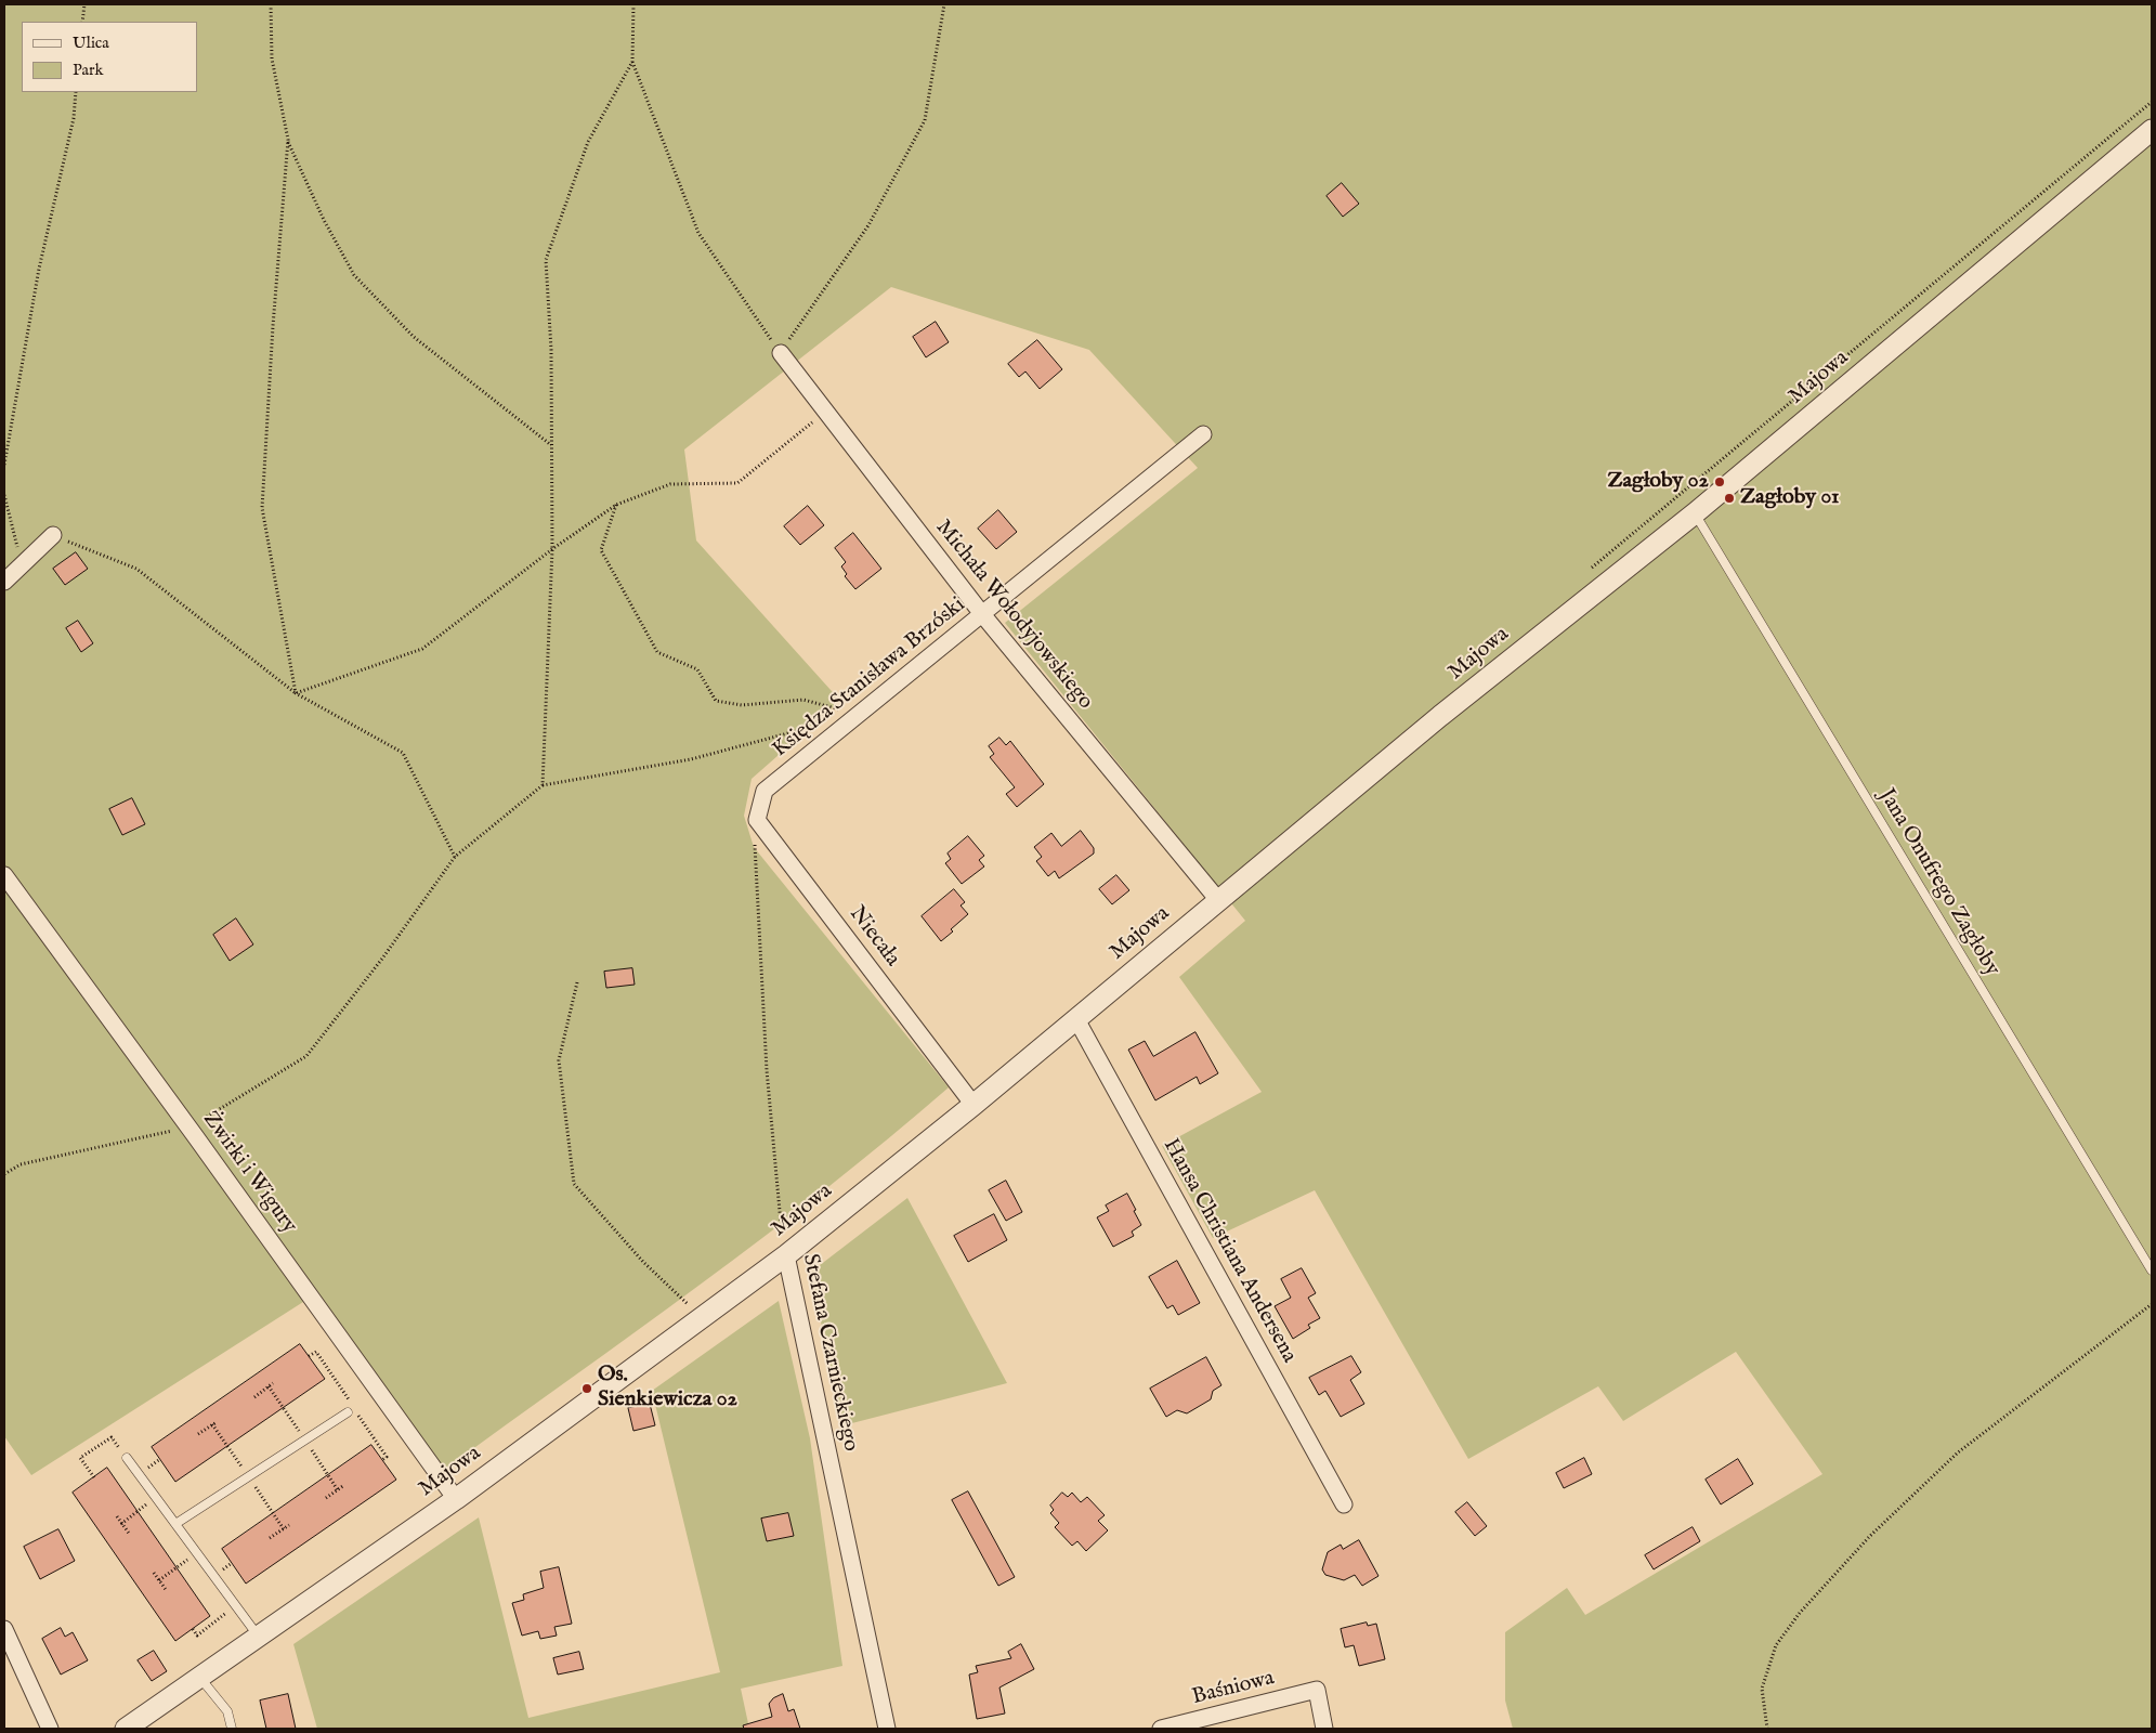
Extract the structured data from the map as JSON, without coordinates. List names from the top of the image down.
{
  "streets": {
    "street": [
      "Majowa",
      "Michała Wołodyjowskiego",
      "Księdza Stanisława Brzóski",
      "Niecała",
      "Żwirki i Wigury",
      "Hansa Christiana Andersena",
      "Stefana Czarnieckiego",
      "Baśniowa"
    ],
    "lane": ["Jana Onufrego Zagłoby"]
  },
  "crossings": [
    ["Majowa", "Michała Wołodyjowskiego"],
    ["Majowa", "Jana Onufrego Zagłoby"],
    ["Majowa", "Niecała"],
    ["Majowa", "Żwirki i Wigury"],
    ["Majowa", "Hansa Christiana Andersena"],
    ["Majowa", "Stefana Czarnieckiego"],
    ["Michała Wołodyjowskiego", "Księdza Stanisława Brzóski"],
    ["Księdza Stanisława Brzóski", "Niecała"],
    ["Księdza Stanisława Brzóski", "Stefana Czarnieckiego"],
    ["Niecała", "Stefana Czarnieckiego"]
  ],
  "places": ["Zagłoby 02", "Zagłoby 01", "Os. Sienkiewicza 02"],
  "legend": ["Ulica", "Park"]
}
